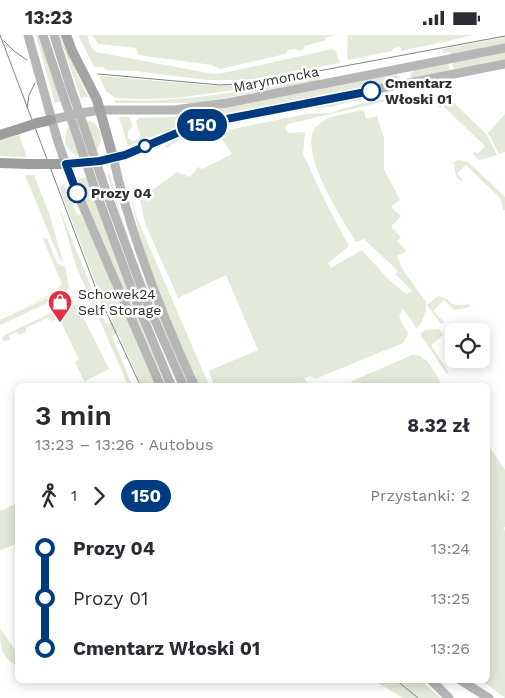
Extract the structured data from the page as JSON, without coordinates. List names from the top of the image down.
{
  "streets": {
    "main road": ["Marymoncka"]
  },
  "places": {
    "other": ["Cmentarz Włoski 01", "Prozy 04"],
    "shop": ["Schowek24 Self Storage"]
  },
  "lines": ["bus line 150"],
  "page": {
    "status": "13:23",
    "on_map": "150",
    "heading": ["3 min", "13:23 – 13:26 · Autobus", "8.32 zł"],
    "legs": ["1", "150", "Przystanki: 2"],
    "list": [
      {
        "name": "Prozy 04",
        "value": "13:24"
      },
      {
        "name": "Prozy 01",
        "value": "13:25"
      },
      {
        "name": "Cmentarz Włoski 01",
        "value": "13:26"
      }
    ]
  }
}
